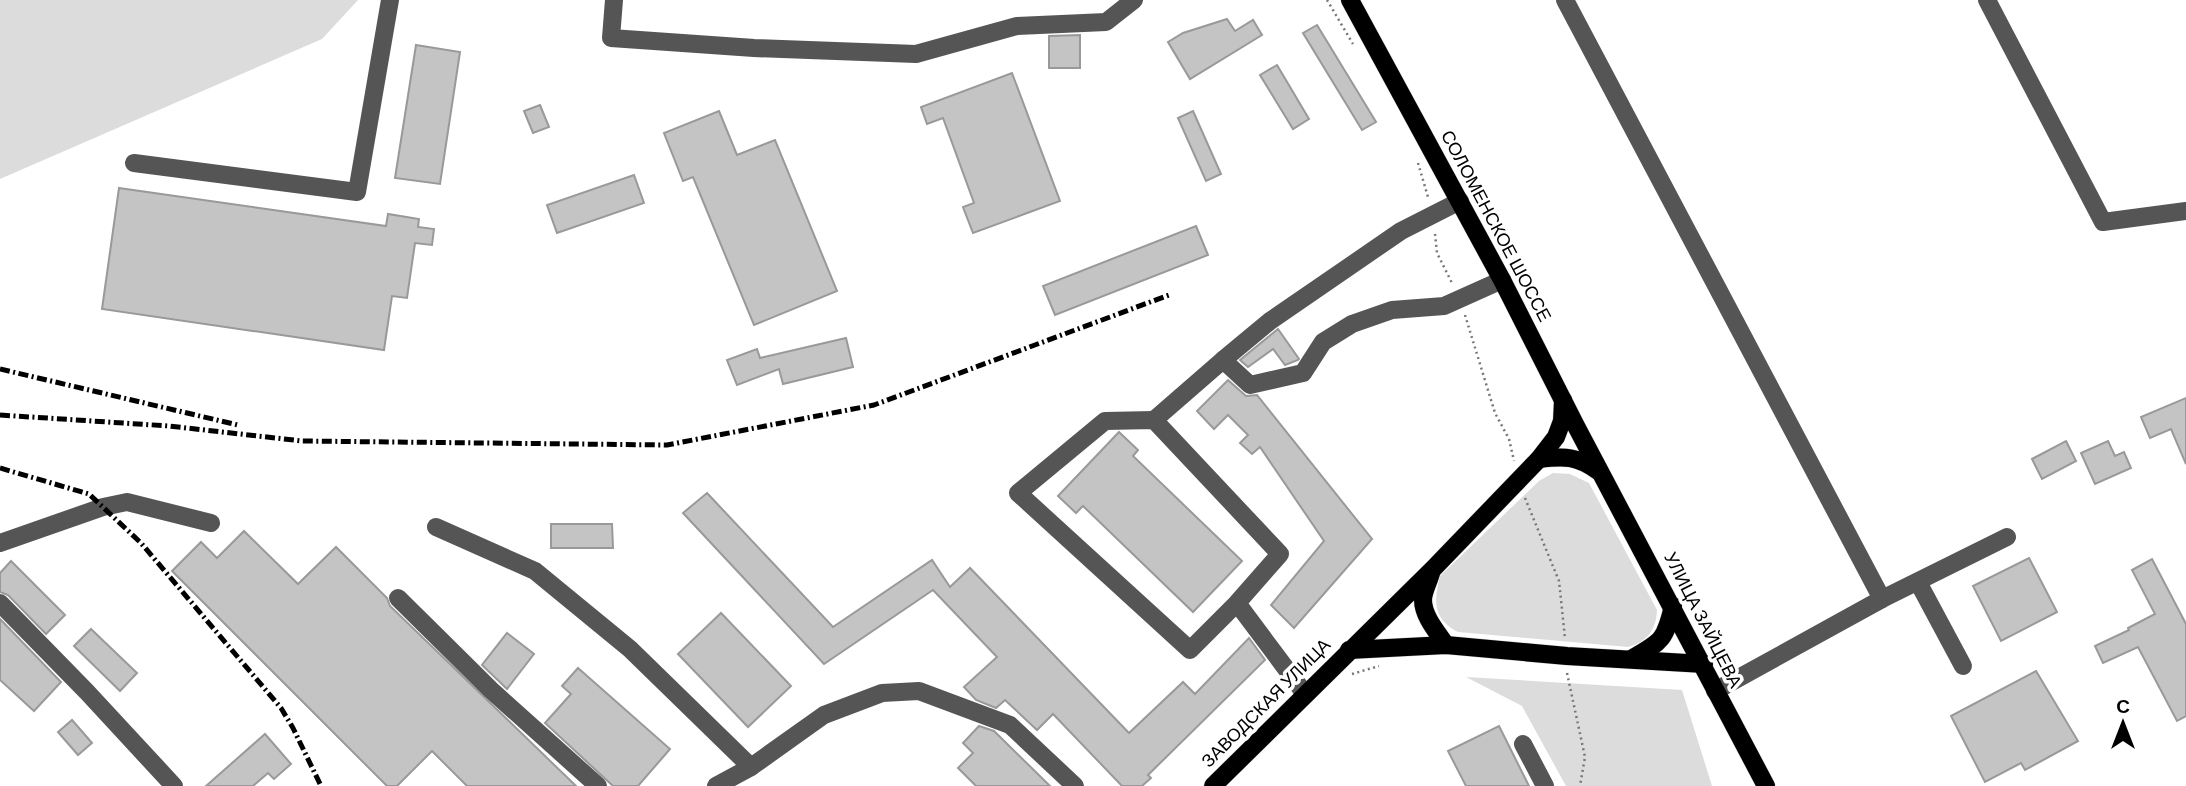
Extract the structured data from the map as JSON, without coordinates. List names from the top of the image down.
{
  "streets": {
    "main road": ["СОЛОМЕНСКОЕ ШОССЕ", "УЛИЦА ЗАЙЦЕВА", "ЗАВОДСКАЯ УЛИЦА"]
  },
  "crossings": [
    ["СОЛОМЕНСКОЕ ШОССЕ", "УЛИЦА ЗАЙЦЕВА"],
    ["СОЛОМЕНСКОЕ ШОССЕ", "ЗАВОДСКАЯ УЛИЦА"]
  ],
  "north": "top"
}
